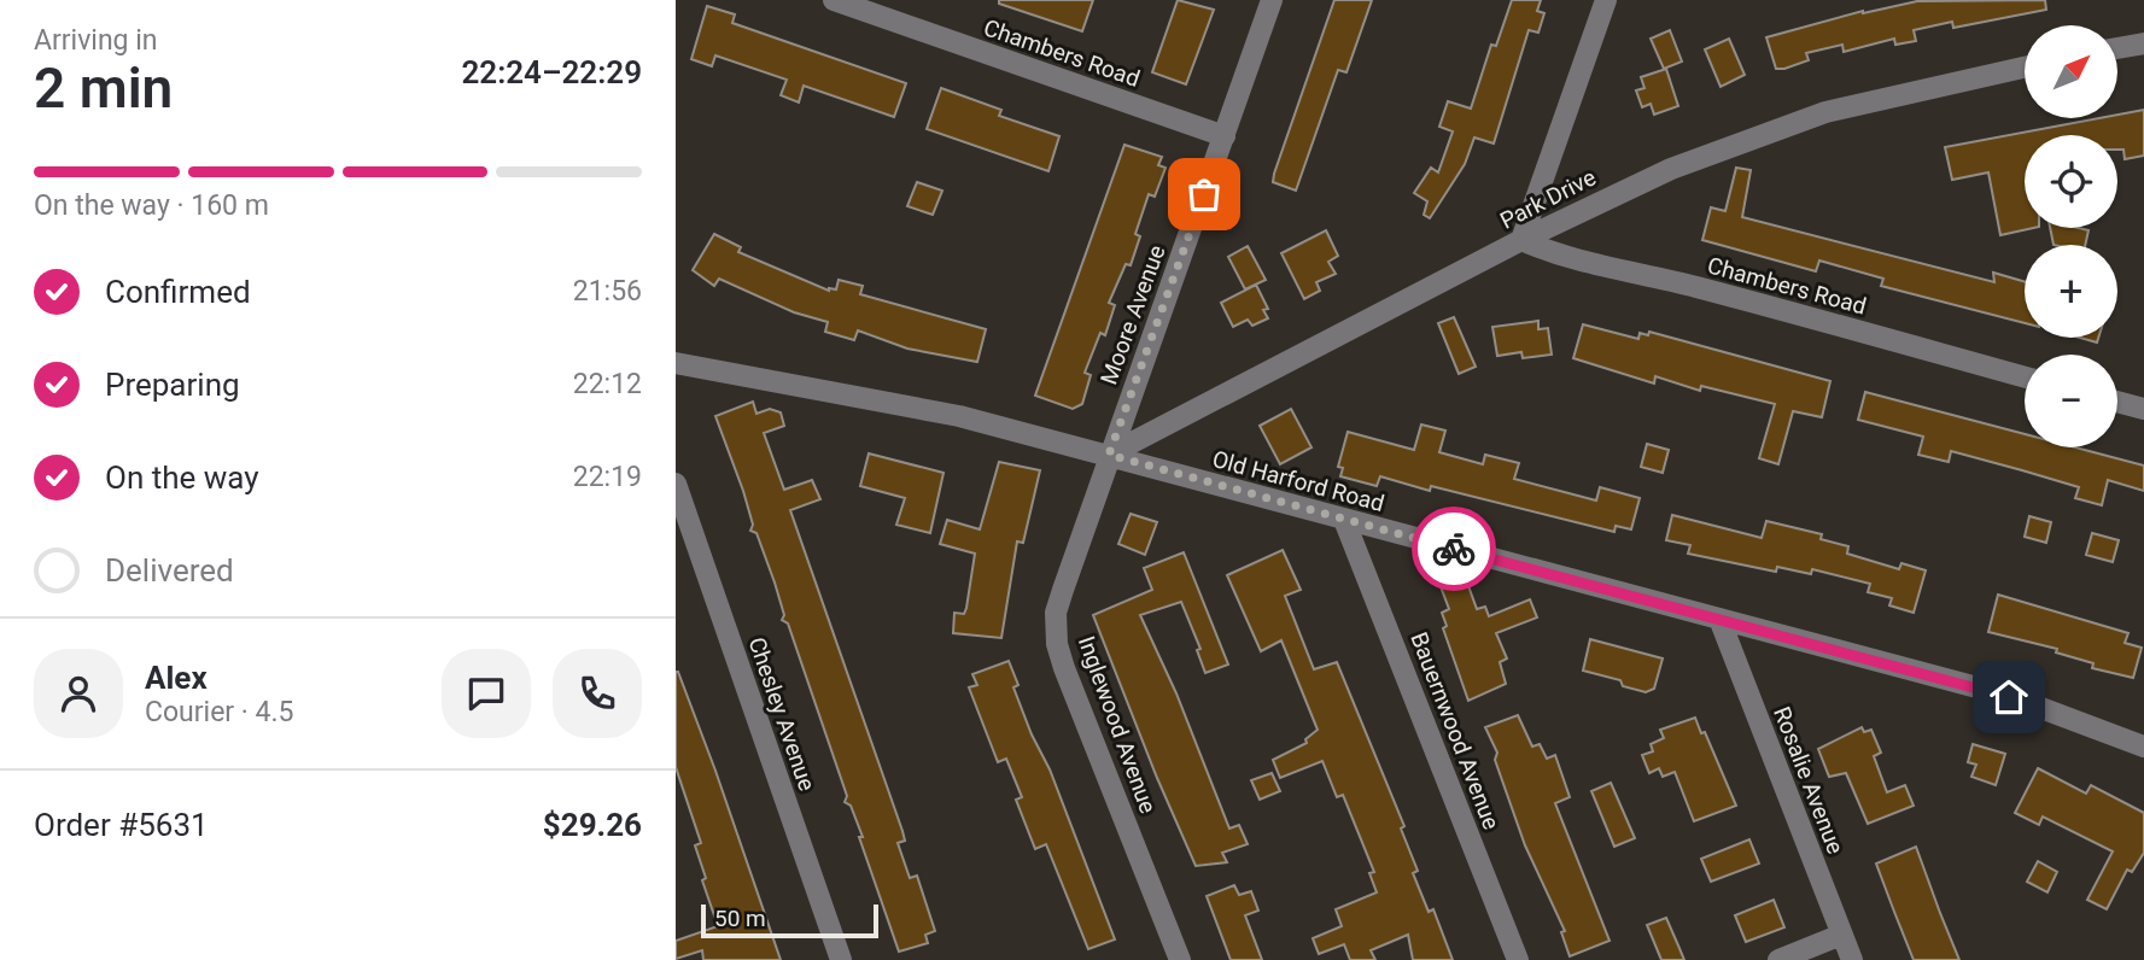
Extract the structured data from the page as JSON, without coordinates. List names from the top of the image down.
{
  "streets": {
    "street": [
      "Chambers Road",
      "Park Drive",
      "Moore Avenue",
      "Old Harford Road",
      "Chesley Avenue",
      "Inglewood Avenue",
      "Bauernwood Avenue",
      "Rosalie Avenue"
    ]
  },
  "crossings": [
    ["Chambers Road", "Park Drive"],
    ["Chambers Road", "Moore Avenue"],
    ["Park Drive", "Moore Avenue"],
    ["Park Drive", "Old Harford Road"],
    ["Park Drive", "Inglewood Avenue"],
    ["Moore Avenue", "Old Harford Road"],
    ["Moore Avenue", "Inglewood Avenue"],
    ["Old Harford Road", "Inglewood Avenue"],
    ["Old Harford Road", "Bauernwood Avenue"],
    ["Old Harford Road", "Rosalie Avenue"]
  ],
  "scale_bar": "50 m",
  "north": "top right",
  "page": {
    "heading": ["2 min", "Arriving in", "22:24–22:29"],
    "panel": [
      "Alex",
      "Courier · 4.5",
      "Order #5631",
      "$29.26"
    ],
    "map_buttons": ["+", "−"],
    "bar": "On the way · 160 m",
    "list": [
      ["Confirmed", "21:56"],
      ["Preparing", "22:12"],
      ["On the way", "22:19"],
      "Delivered"
    ],
    "scale": "50 m"
  }
}
